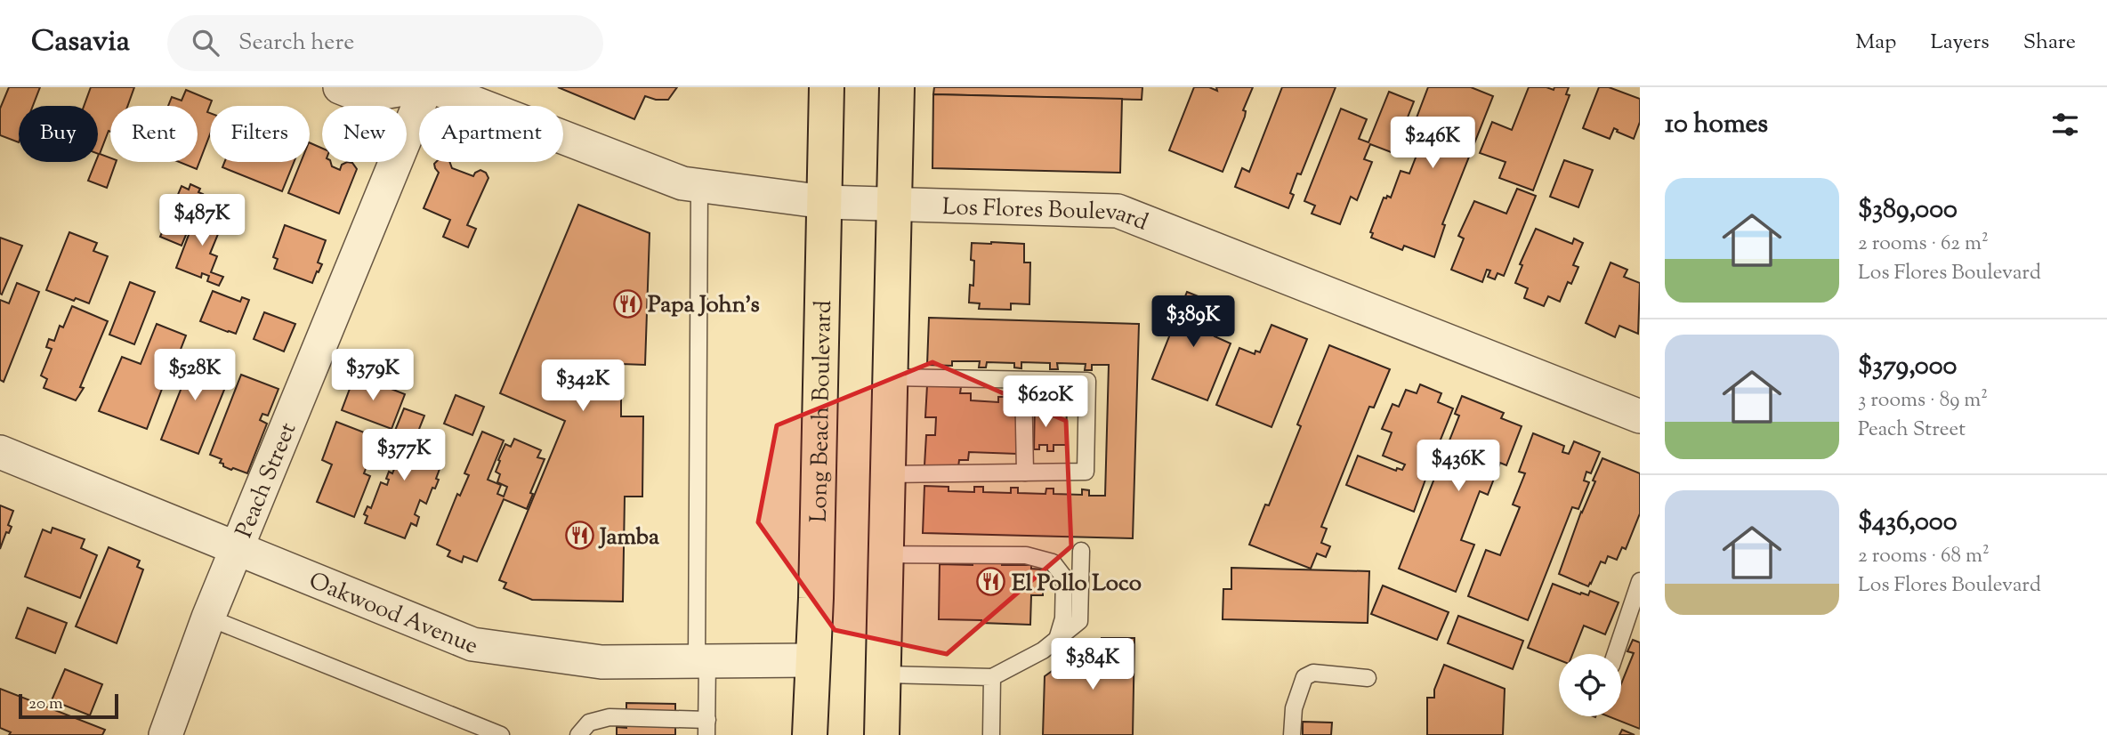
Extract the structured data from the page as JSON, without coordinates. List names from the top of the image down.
{
  "streets": {
    "main road": ["Long Beach Boulevard"],
    "street": ["Los Flores Boulevard", "Peach Street", "Oakwood Avenue"]
  },
  "crossings": [
    ["Los Flores Boulevard", "Long Beach Boulevard"],
    ["Long Beach Boulevard", "Oakwood Avenue"],
    ["Peach Street", "Oakwood Avenue"]
  ],
  "places": {
    "restaurant": ["Papa John's", "Jamba", "El Pollo Loco"]
  },
  "scale_bar": "20 m",
  "page": {
    "header": "Casavia",
    "search": "Search here",
    "nav": ["Map", "Layers", "Share"],
    "heading": "10 homes",
    "chip": [
      "Buy",
      "Rent",
      "Filters",
      "New",
      "Apartment"
    ],
    "price": [
      "$246K",
      "$487K",
      "$389K",
      "$528K",
      "$379K",
      "$342K",
      "$620K",
      "$377K",
      "$436K",
      "$384K"
    ],
    "list": [
      {
        "name": "$389,000",
        "note": "2 rooms · 62 m² · Los Flores Boulevard"
      },
      {
        "name": "$379,000",
        "note": "3 rooms · 89 m² · Peach Street"
      },
      {
        "name": "$436,000",
        "note": "2 rooms · 68 m² · Los Flores Boulevard"
      }
    ],
    "scale": "20 m"
  }
}
